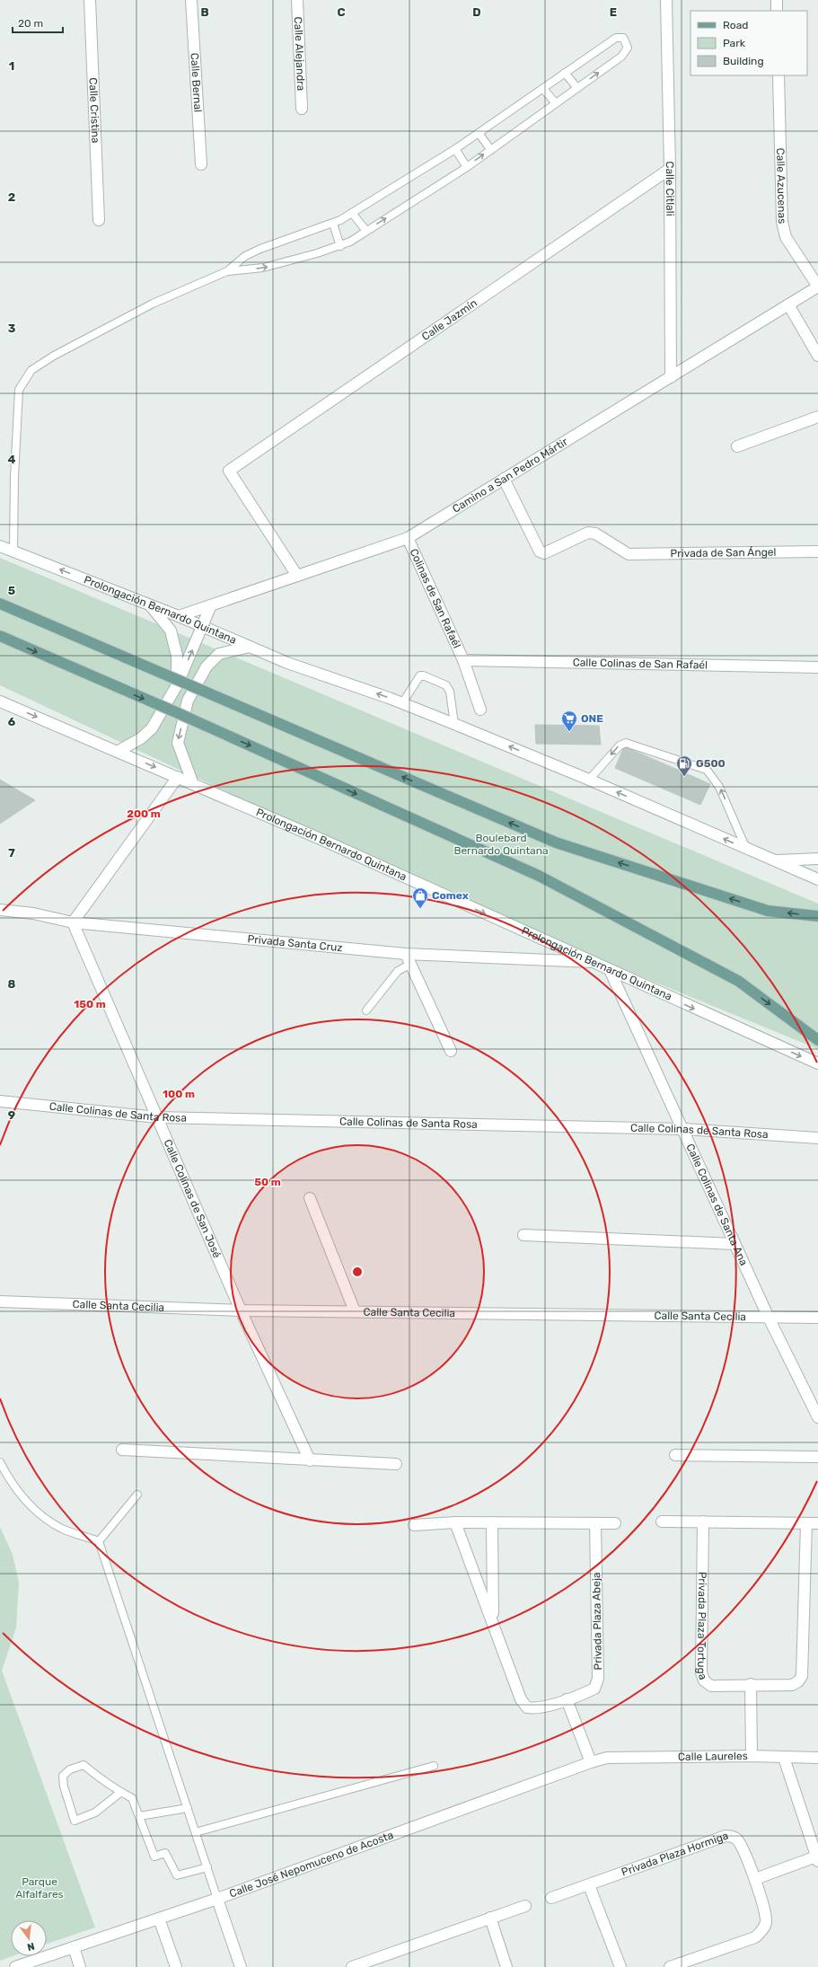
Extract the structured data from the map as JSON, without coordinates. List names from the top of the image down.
{
  "streets": {
    "street": [
      "Calle Alejandra",
      "Calle Bernal",
      "Calle Cristina",
      "Calle Azucenas",
      "Calle Citlali",
      "Calle Jazmín",
      "Camino a San Pedro Mártir",
      "Privada de San Ángel",
      "Colinas de San Rafaél",
      "Prolongación Bernardo Quintana",
      "Calle Colinas de San Rafaél",
      "Privada Santa Cruz",
      "Calle Colinas de Santa Rosa",
      "Calle Colinas de San José",
      "Calle Colinas de Santa Ana",
      "Calle Santa Cecilia",
      "Privada Plaza Abeja",
      "Privada Plaza Tortuga",
      "Calle Laureles",
      "Privada Plaza Hormiga",
      "Calle José Nepomuceno de Acosta"
    ]
  },
  "crossings": [
    ["Calle Azucenas", "Camino a San Pedro Mártir"],
    ["Calle Citlali", "Calle Jazmín"],
    ["Calle Citlali", "Camino a San Pedro Mártir"],
    ["Calle Jazmín", "Camino a San Pedro Mártir"],
    ["Camino a San Pedro Mártir", "Privada de San Ángel"],
    ["Camino a San Pedro Mártir", "Colinas de San Rafaél"],
    ["Camino a San Pedro Mártir", "Prolongación Bernardo Quintana"],
    ["Colinas de San Rafaél", "Calle Colinas de San Rafaél"],
    ["Prolongación Bernardo Quintana", "Privada Santa Cruz"],
    ["Prolongación Bernardo Quintana", "Calle Colinas de Santa Ana"],
    ["Privada Santa Cruz", "Calle Colinas de San José"],
    ["Calle Colinas de Santa Rosa", "Calle Colinas de San José"],
    ["Calle Colinas de Santa Rosa", "Calle Colinas de Santa Ana"],
    ["Calle Colinas de San José", "Calle Santa Cecilia"],
    ["Calle Colinas de Santa Ana", "Calle Santa Cecilia"],
    ["Calle Laureles", "Calle José Nepomuceno de Acosta"]
  ],
  "parks": ["Boulebard Bernardo Quintana", "Parque Alfalfares"],
  "places": {
    "supermarket": ["ONE"],
    "fuel station": ["G500"],
    "shop": ["Comex"]
  },
  "legend": ["Road", "Park", "Building"],
  "scale_bar": "20 m",
  "north": "bottom",
  "grid": {
    "columns": [
      "B",
      "C",
      "D",
      "E"
    ],
    "rows": [
      "1",
      "2",
      "3",
      "4",
      "5",
      "6",
      "7",
      "8",
      "9"
    ]
  },
  "rings": [
    "200 m",
    "150 m",
    "100 m",
    "50 m"
  ]
}
